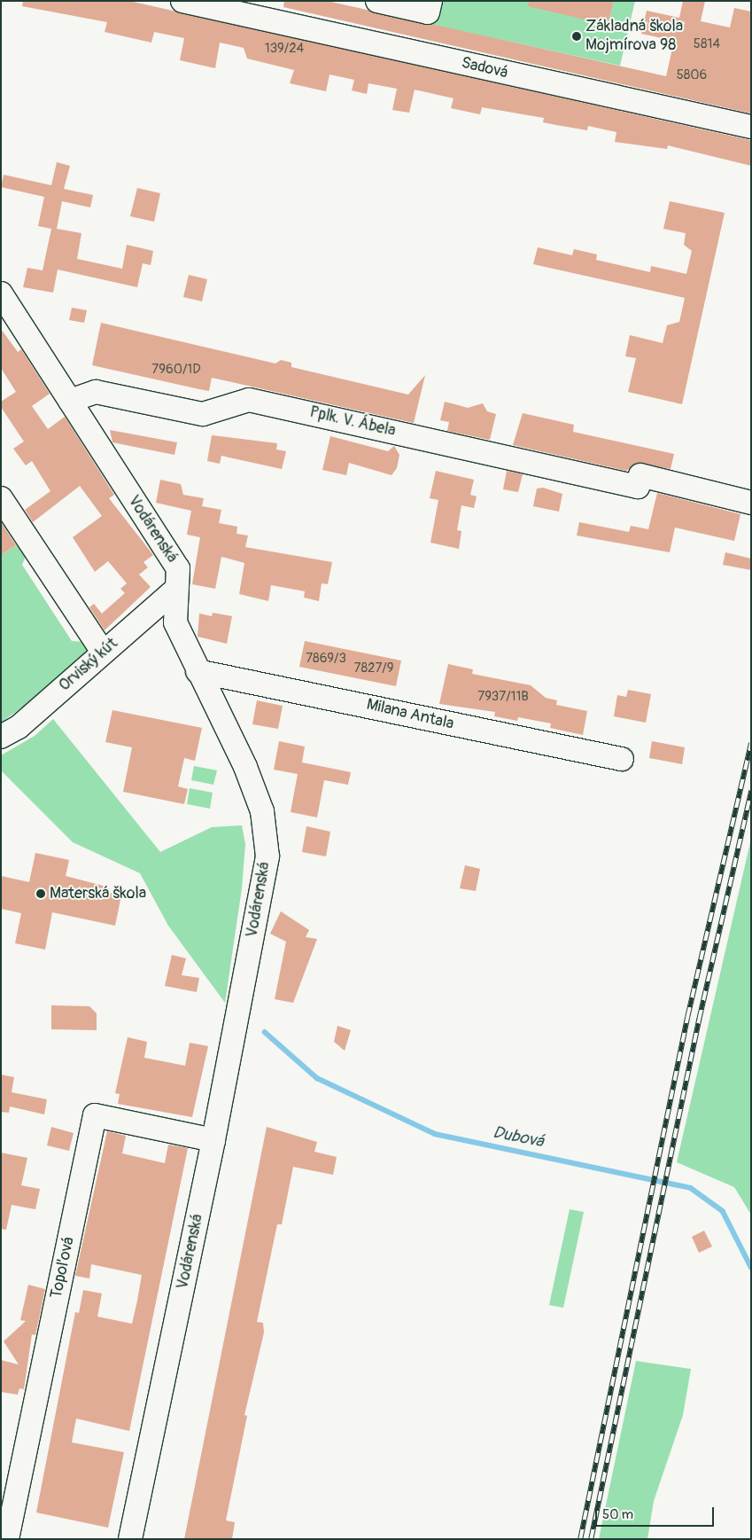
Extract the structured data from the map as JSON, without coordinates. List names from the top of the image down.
{
  "streets": {
    "street": [
      "Sadová",
      "Pplk. V. Ábela",
      "Vodárenská",
      "Orviský kút",
      "Milana Antala",
      "Topoľová"
    ]
  },
  "crossings": [
    ["Pplk. V. Ábela", "Vodárenská"],
    ["Vodárenská", "Orviský kút"],
    ["Vodárenská", "Milana Antala"],
    ["Vodárenská", "Topoľová"]
  ],
  "water": ["Dubová"],
  "places": ["Základná škola Mojmírova 98", "Materská škola"],
  "house_numbers": [
    "5814",
    "139/24",
    "5806",
    "7960/1D",
    "7869/3",
    "7827/9",
    "7937/11B"
  ],
  "scale_bar": "50 m"
}
